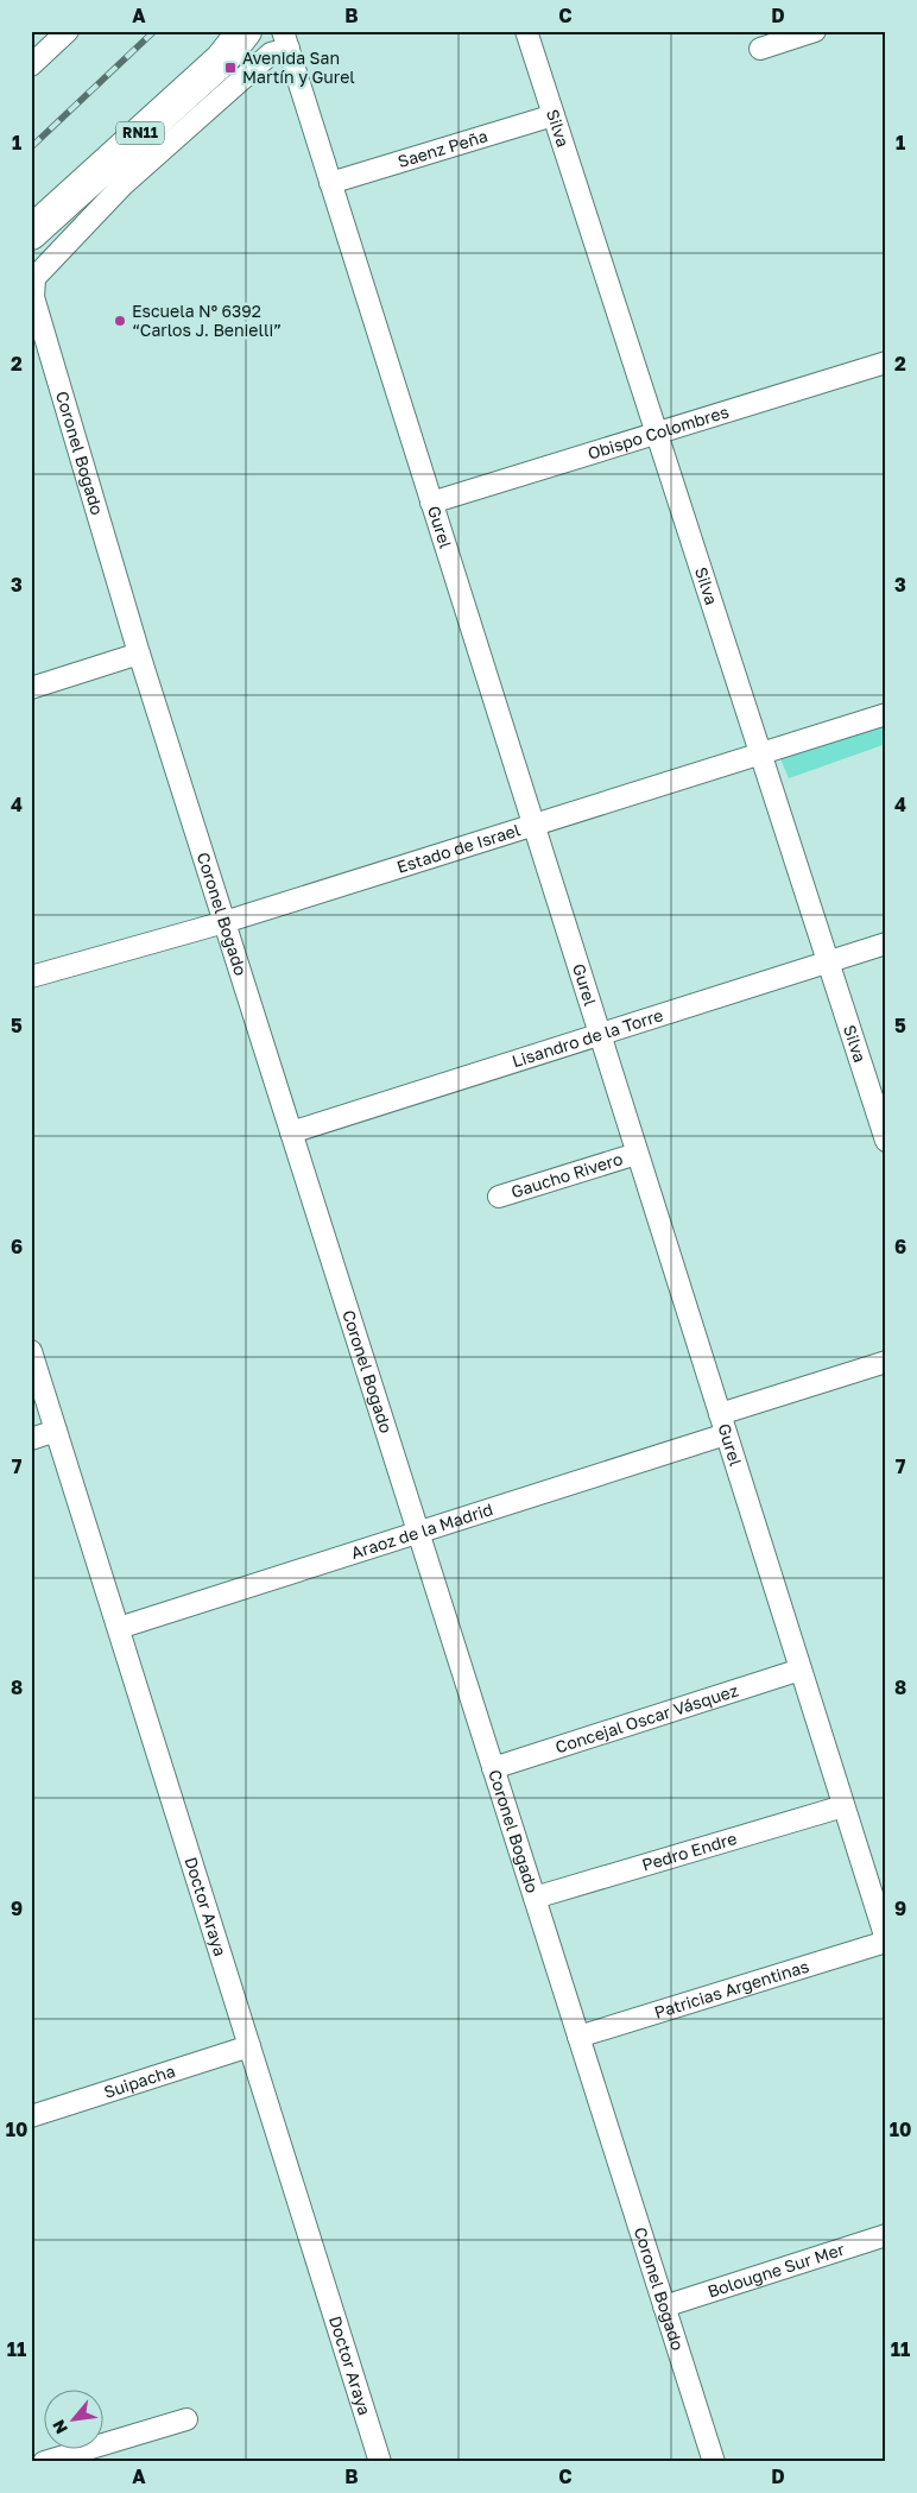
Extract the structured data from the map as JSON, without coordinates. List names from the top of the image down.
{
  "streets": {
    "main road": ["RN11"],
    "street": [
      "Silva",
      "Saenz Peña",
      "Obispo Colombres",
      "Coronel Bogado",
      "Gurel",
      "Estado de Israel",
      "Lisandro de la Torre",
      "Gaucho Rivero",
      "Araoz de la Madrid",
      "Concejal Oscar Vásquez",
      "Pedro Endre",
      "Doctor Araya",
      "Patricias Argentinas",
      "Suipacha",
      "Bolougne Sur Mer"
    ]
  },
  "crossings": [
    ["Silva", "Saenz Peña"],
    ["Silva", "Obispo Colombres"],
    ["Silva", "Estado de Israel"],
    ["Silva", "Lisandro de la Torre"],
    ["Saenz Peña", "Gurel"],
    ["Obispo Colombres", "Gurel"],
    ["Coronel Bogado", "Estado de Israel"],
    ["Coronel Bogado", "Lisandro de la Torre"],
    ["Coronel Bogado", "Araoz de la Madrid"],
    ["Coronel Bogado", "Concejal Oscar Vásquez"],
    ["Coronel Bogado", "Pedro Endre"],
    ["Coronel Bogado", "Patricias Argentinas"],
    ["Coronel Bogado", "Bolougne Sur Mer"],
    ["Gurel", "Estado de Israel"],
    ["Gurel", "Lisandro de la Torre"],
    ["Gurel", "Gaucho Rivero"],
    ["Gurel", "Araoz de la Madrid"],
    ["Gurel", "Concejal Oscar Vásquez"],
    ["Gurel", "Pedro Endre"],
    ["Gurel", "Patricias Argentinas"],
    ["Araoz de la Madrid", "Doctor Araya"],
    ["Doctor Araya", "Suipacha"]
  ],
  "places": {
    "transit": ["Avenida San Martín y Gurel"],
    "other": ["Escuela Nº 6392 “Carlos J. Benielli”"]
  },
  "north": "bottom left",
  "grid": {
    "columns": [
      "A",
      "B",
      "C",
      "D"
    ],
    "rows": [
      "1",
      "2",
      "3",
      "4",
      "5",
      "6",
      "7",
      "8",
      "9",
      "10",
      "11"
    ]
  }
}
